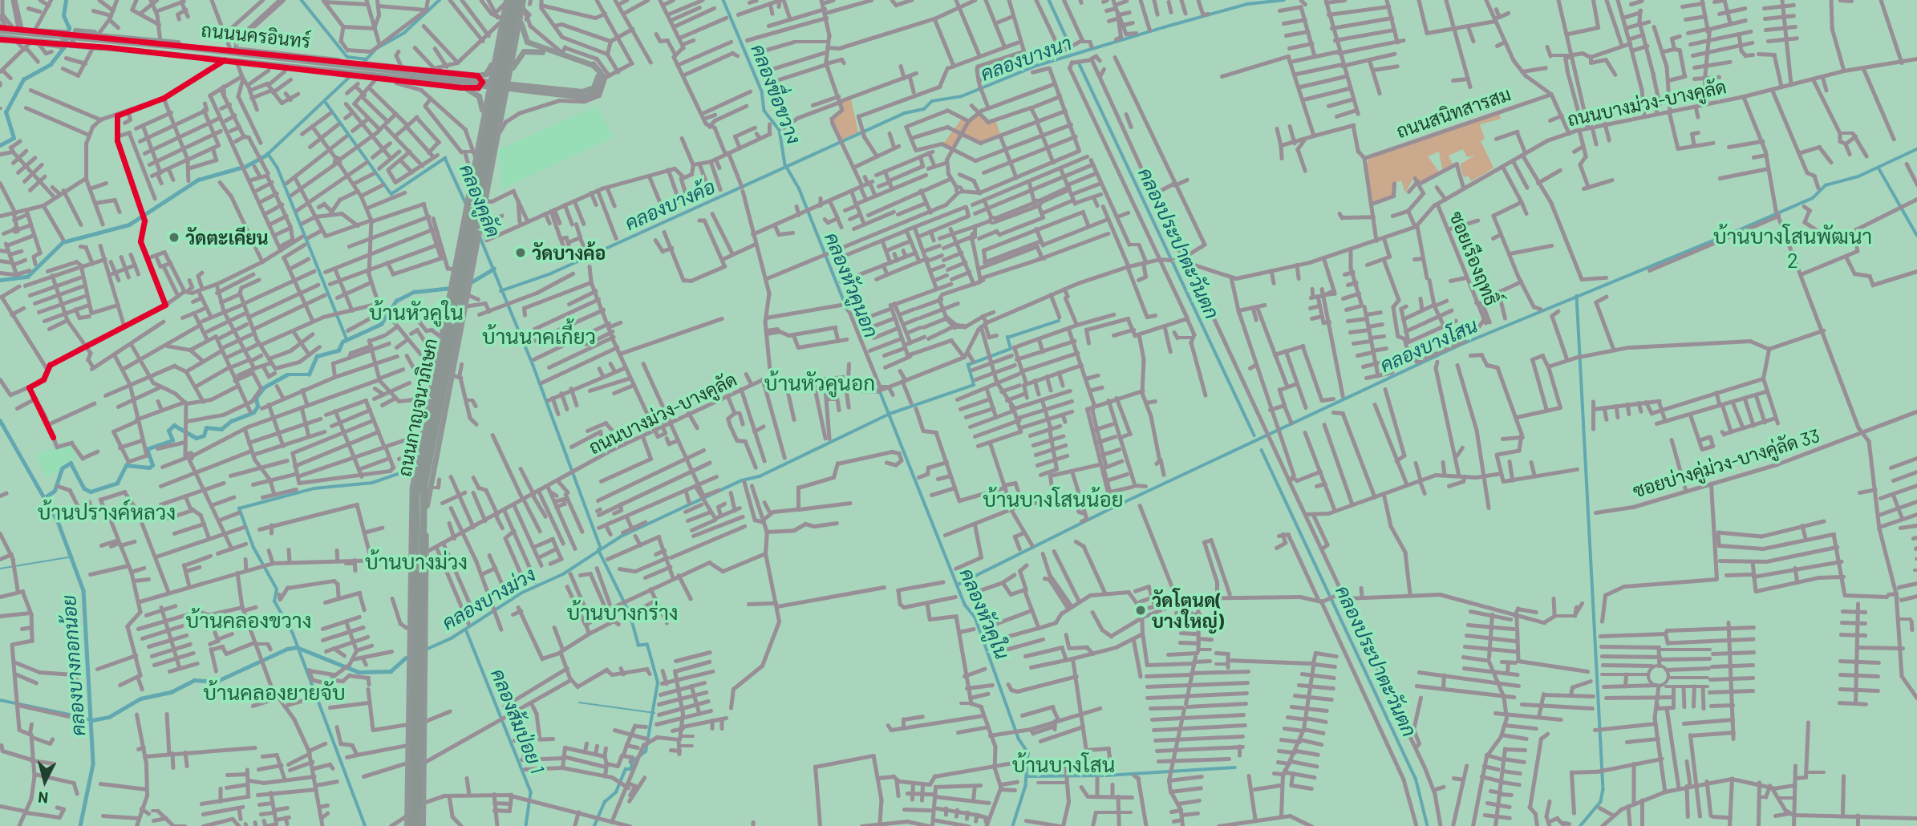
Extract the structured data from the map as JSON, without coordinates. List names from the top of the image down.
{
  "streets": {
    "highway": ["ถนนกาญจนาภิเษก"],
    "main road": ["ถนนนครอินทร์"],
    "street": [
      "ถนนบางม่วง-บางคูลัด",
      "ถนนสนิทสารสม",
      "ซอยเรืองฤทธิ์",
      "ซอยบ่างคู่ม่วง-บางคู่ลัด 33"
    ]
  },
  "crossings": [
    ["ถนนบางม่วง-บางคูลัด", "ซอยเรืองฤทธิ์"]
  ],
  "districts": [
    "บ้านบางโสนพัฒนา 2",
    "บ้านหัวคูใน",
    "บ้านนาคเกี้ยว",
    "บ้านหัวคูนอก",
    "บ้านบางโสนน้อย",
    "บ้านปรางค์หลวง",
    "บ้านบางม่วง",
    "บ้านบางกร่าง",
    "บ้านคลองขวาง",
    "บ้านคลองยายจับ",
    "บ้านบางโสน"
  ],
  "water": [
    "คลองบางนา",
    "คลองขื่อขวาง",
    "คลองคูลัด",
    "คลองบางค้อ",
    "คลองประปาตะวันตก",
    "คลองหัวคูนอก",
    "คลองบางโสน",
    "คลองบางม่วง",
    "คลองหัวคูใน",
    "คลองบางกอกน้อย",
    "คลองส้มป่อย 1"
  ],
  "places": ["วัดตะเคียน", "วัดบางค้อ", "วัดโตนด( บางใหญ่)"],
  "north": "bottom"
}
